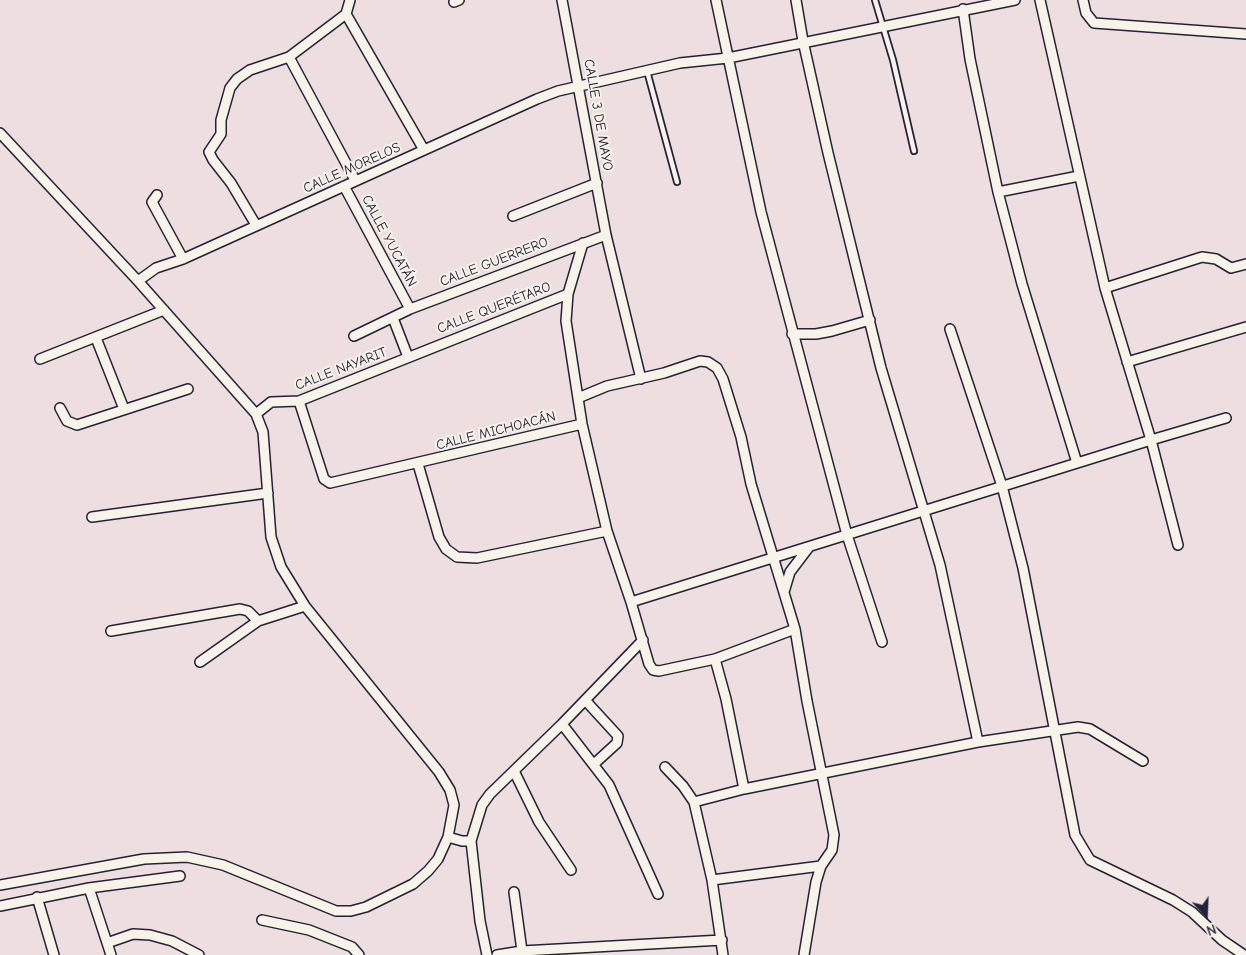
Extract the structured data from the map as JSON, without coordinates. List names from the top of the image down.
{
  "streets": {
    "street": [
      "CALLE 3 DE MAYO",
      "CALLE MORELOS",
      "CALLE YUCATÁN",
      "CALLE GUERRERO",
      "CALLE QUERÉTARO",
      "CALLE NAYARIT",
      "CALLE MICHOACÁN"
    ]
  },
  "crossings": [
    ["CALLE 3 DE MAYO", "CALLE MORELOS"],
    ["CALLE 3 DE MAYO", "CALLE GUERRERO"],
    ["CALLE MORELOS", "CALLE YUCATÁN"],
    ["CALLE YUCATÁN", "CALLE GUERRERO"],
    ["CALLE GUERRERO", "CALLE QUERÉTARO"],
    ["CALLE QUERÉTARO", "CALLE NAYARIT"],
    ["CALLE NAYARIT", "CALLE MICHOACÁN"]
  ],
  "north": "bottom"
}
